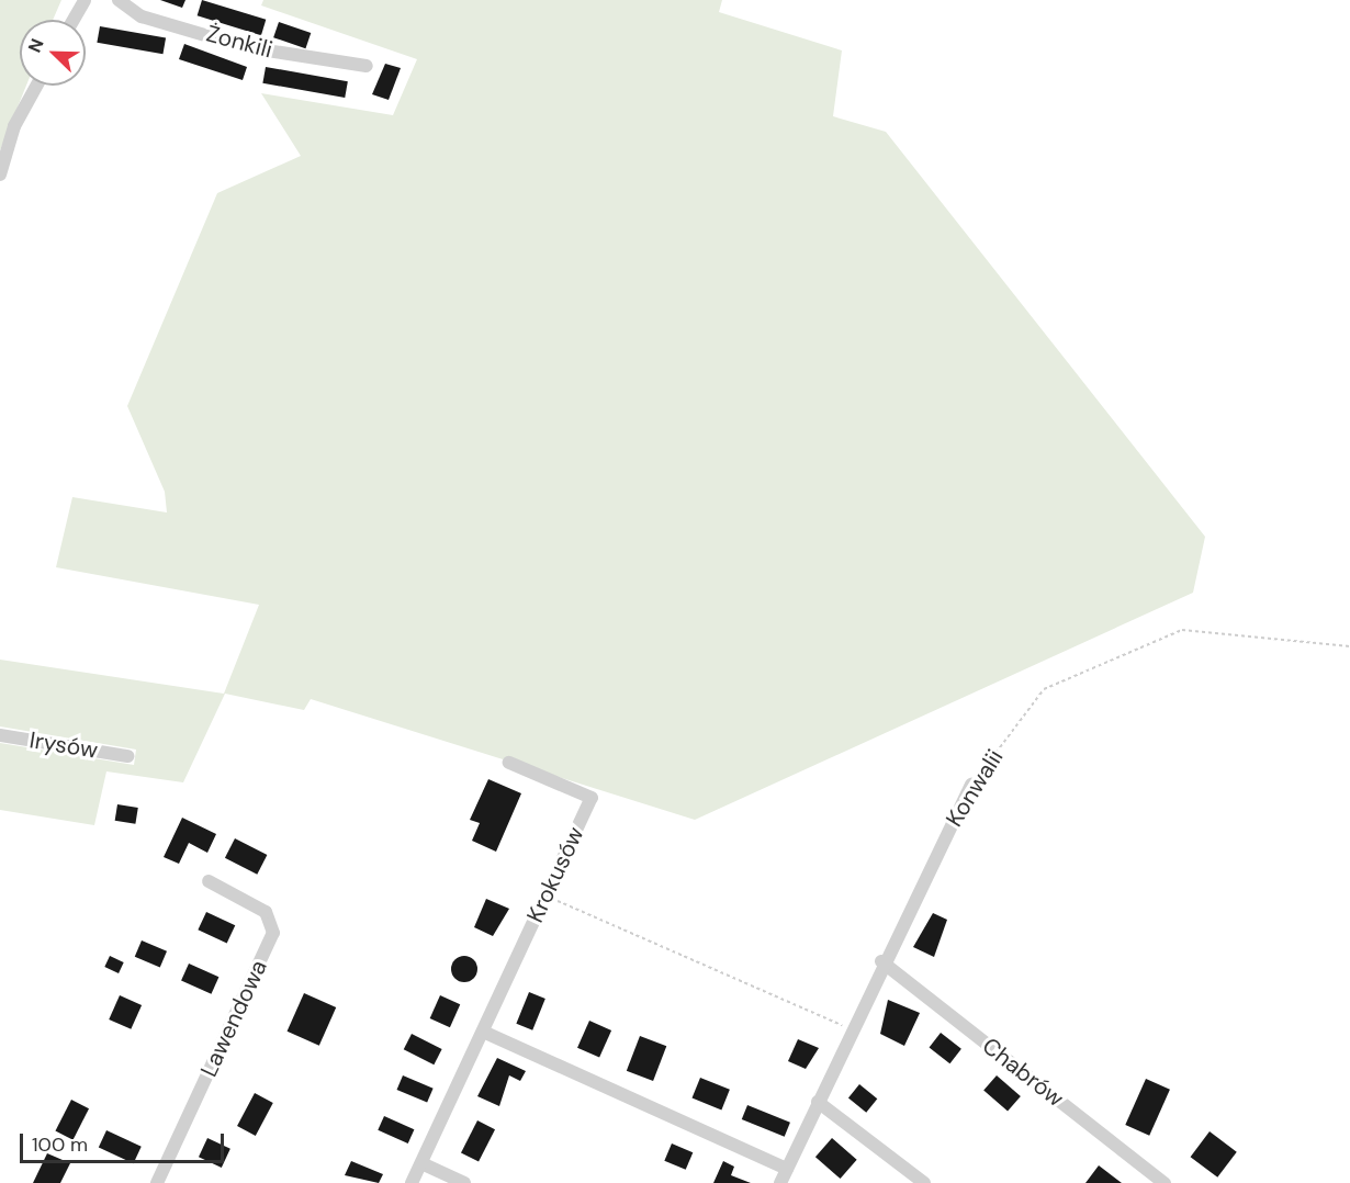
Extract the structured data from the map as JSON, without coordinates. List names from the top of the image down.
{
  "streets": {
    "street": [
      "Żonkili",
      "Irysów",
      "Konwalii",
      "Krokusów",
      "Lawendowa",
      "Chabrów"
    ]
  },
  "crossings": [
    ["Konwalii", "Chabrów"]
  ],
  "scale_bar": "100 m",
  "north": "top left"
}
